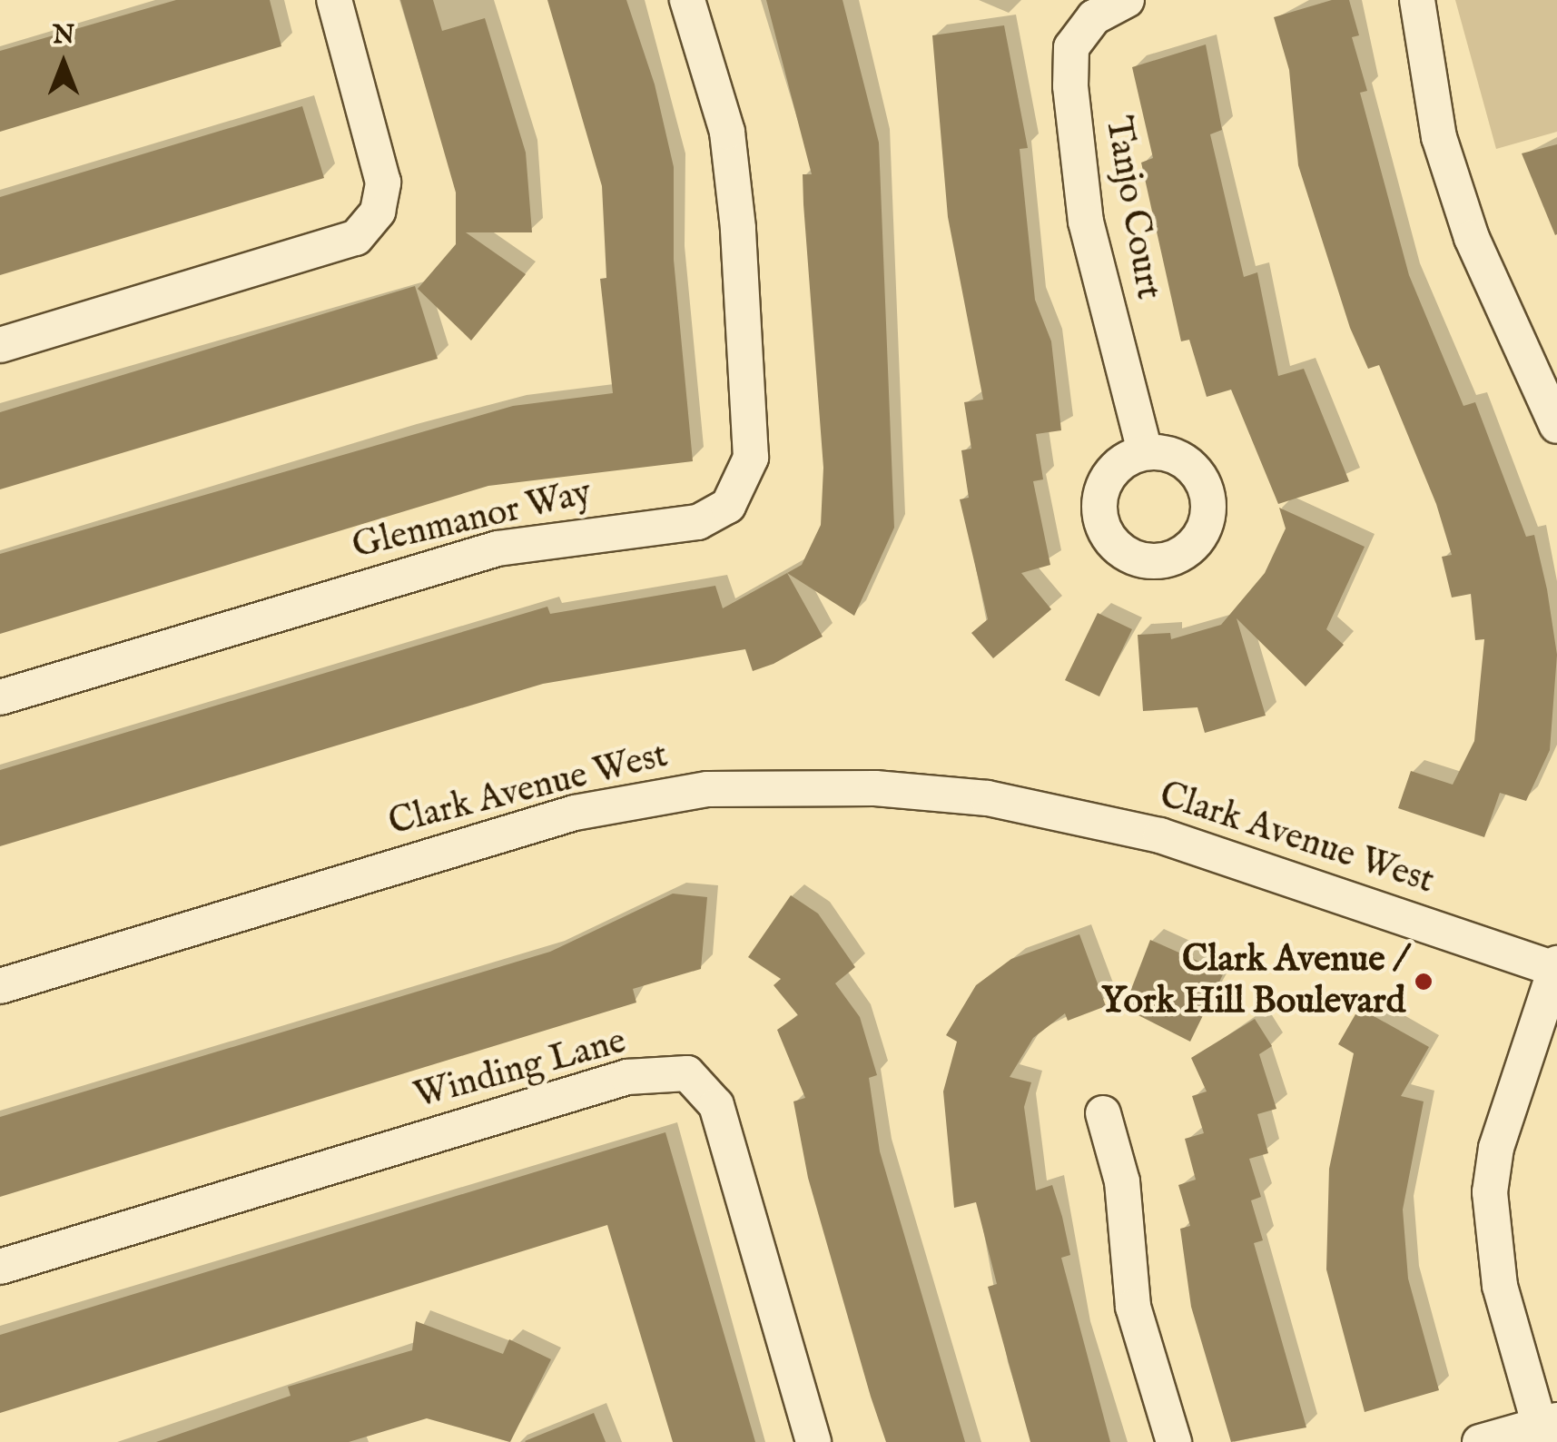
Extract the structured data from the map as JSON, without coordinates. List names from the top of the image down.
{
  "streets": {
    "street": [
      "Tanjo Court",
      "Glenmanor Way",
      "Clark Avenue West",
      "Winding Lane"
    ]
  },
  "places": ["Clark Avenue / York Hill Boulevard"],
  "north": "top"
}
